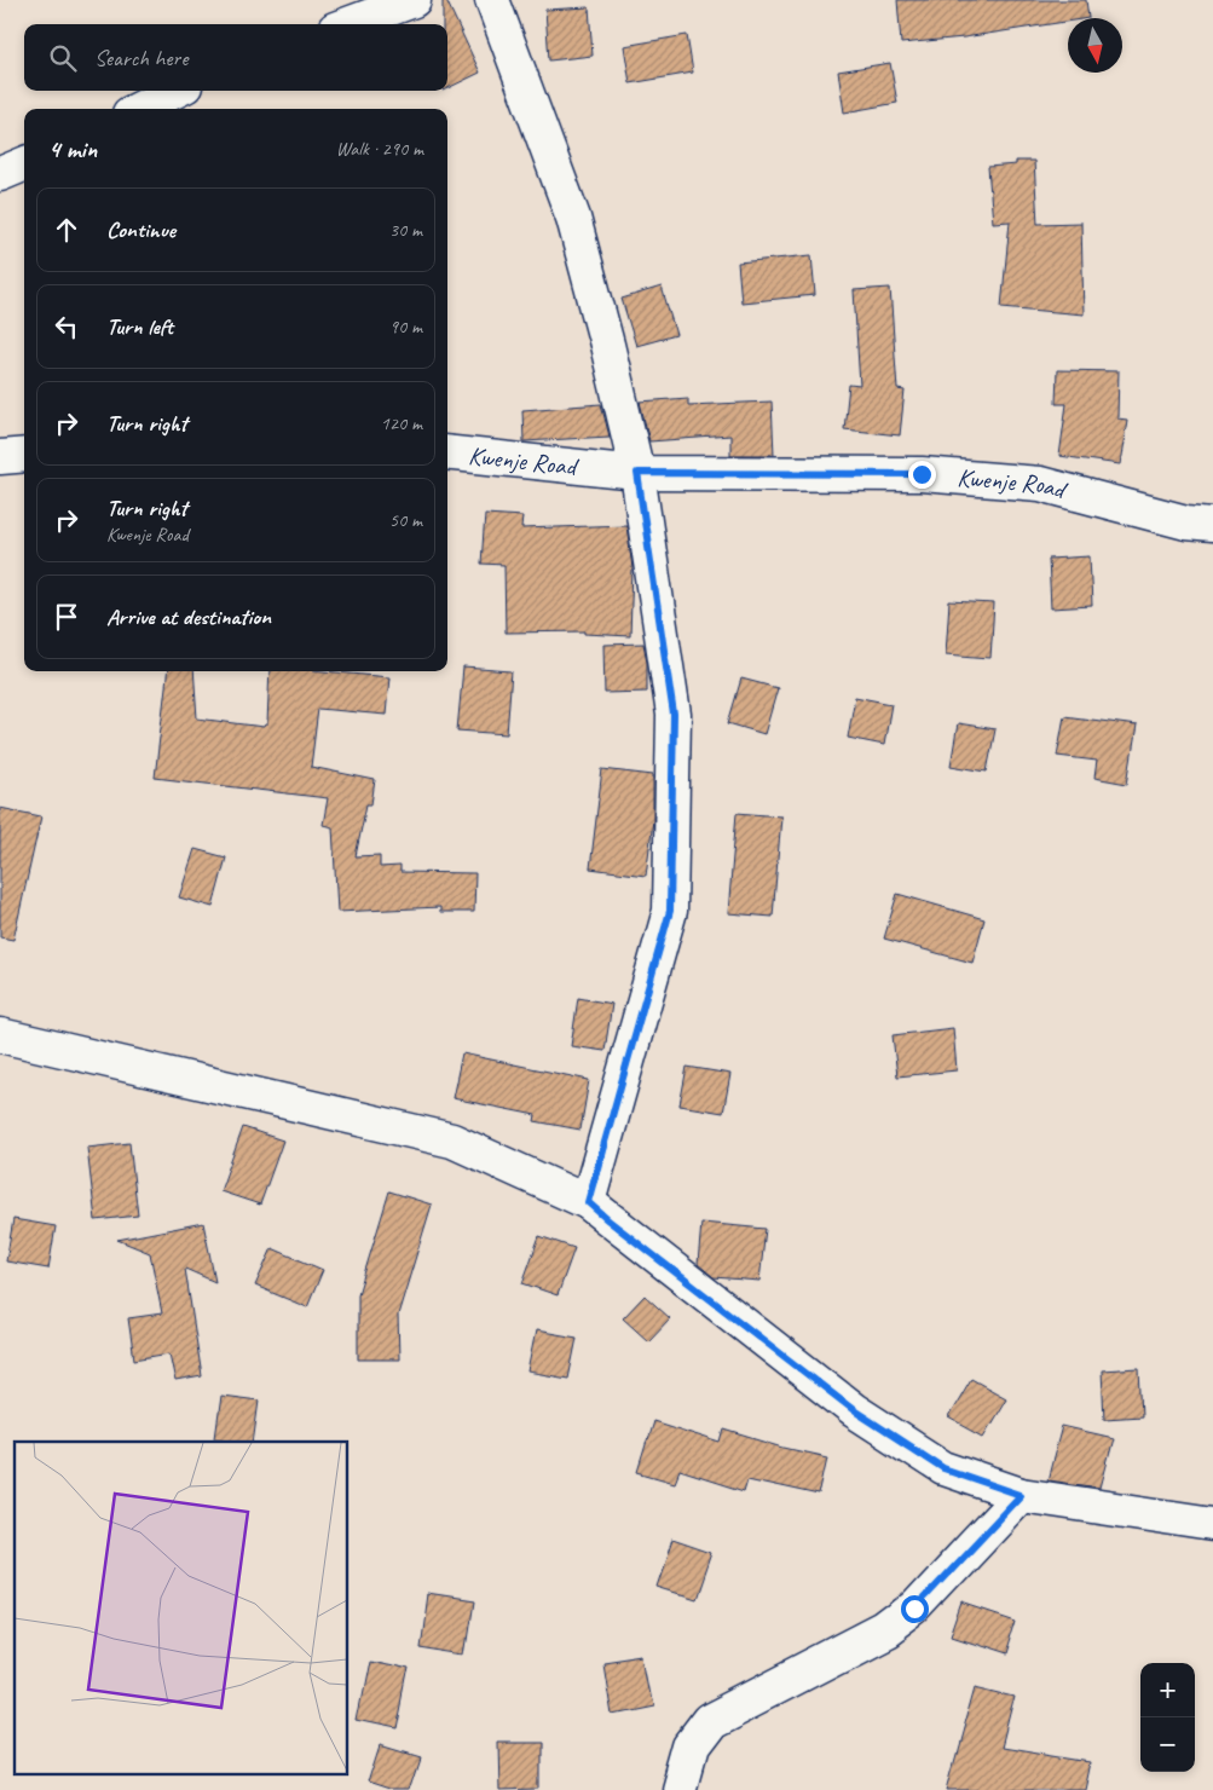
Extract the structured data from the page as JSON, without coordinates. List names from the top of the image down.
{
  "streets": {
    "street": ["Kwenje Road"]
  },
  "north": "bottom",
  "page": {
    "search": "Search here",
    "heading": ["4 min", "Walk · 290 m"],
    "list": [
      ["Continue", "30 m"],
      ["Turn left", "90 m"],
      ["Turn right", "120 m"],
      ["Turn right", "Kwenje Road", "50 m"],
      "Arrive at destination"
    ],
    "map_buttons": ["+", "−"]
  }
}
